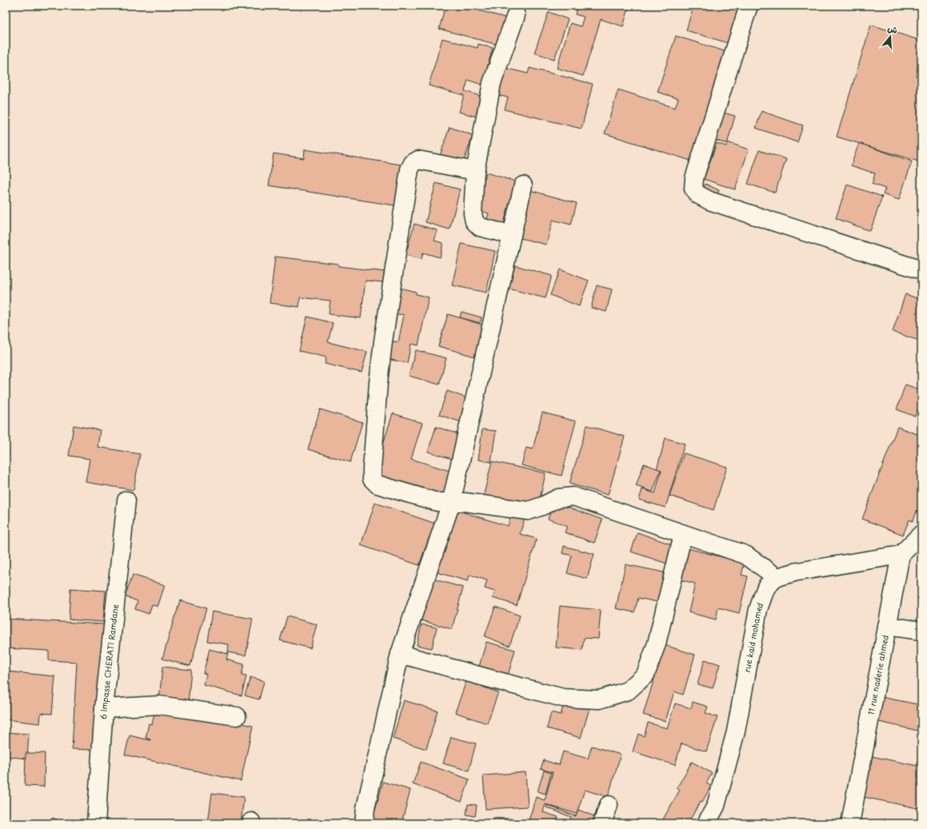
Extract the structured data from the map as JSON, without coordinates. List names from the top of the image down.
{
  "streets": {
    "street": ["rue kaid mohamed", "6 Impasse CHERATI Ramdane", "11 rue naderie ahmed"]
  },
  "north": "top"
}
